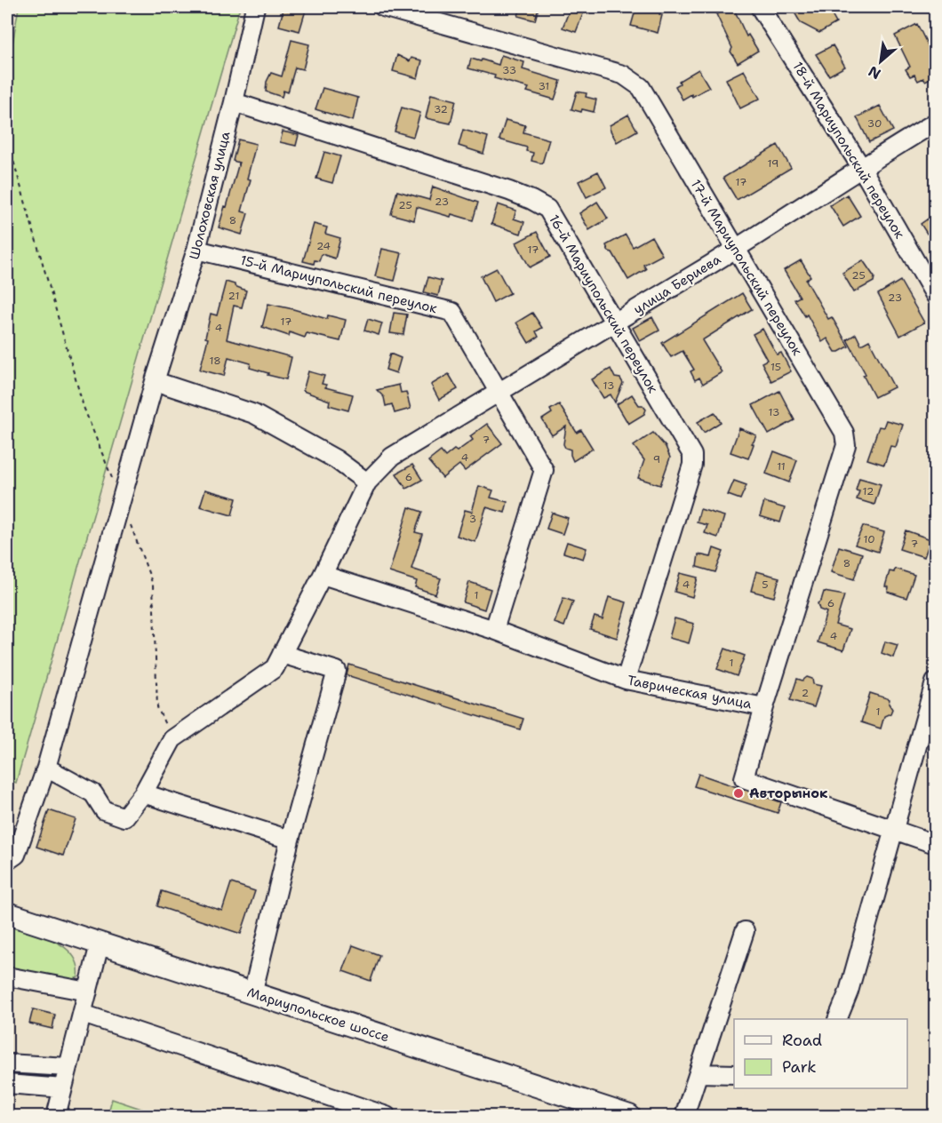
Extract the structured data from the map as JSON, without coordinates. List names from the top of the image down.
{
  "streets": {
    "main road": ["Мариупольское шоссе"],
    "street": [
      "18-й Мариупольский переулок",
      "Шолоховская улица",
      "17-й Мариупольский переулок",
      "15-й Мариупольский переулок",
      "улица Бериева",
      "16-й Мариупольский переулок",
      "Таврическая улица"
    ]
  },
  "crossings": [
    ["18-й Мариупольский переулок", "улица Бериева"],
    ["Шолоховская улица", "15-й Мариупольский переулок"],
    ["Шолоховская улица", "16-й Мариупольский переулок"],
    ["17-й Мариупольский переулок", "улица Бериева"],
    ["17-й Мариупольский переулок", "Таврическая улица"],
    ["15-й Мариупольский переулок", "улица Бериева"],
    ["15-й Мариупольский переулок", "Таврическая улица"],
    ["улица Бериева", "16-й Мариупольский переулок"],
    ["улица Бериева", "Таврическая улица"],
    ["16-й Мариупольский переулок", "Таврическая улица"]
  ],
  "places": ["Авторынок"],
  "house_numbers": [
    "33",
    "31",
    "32",
    "30",
    "19",
    "17",
    "23",
    "25",
    "8",
    "24",
    "17",
    "25",
    "21",
    "23",
    "17",
    "4",
    "18",
    "15",
    "13",
    "13",
    "7",
    "4",
    "9",
    "11",
    "6",
    "12",
    "3",
    "10",
    "7",
    "8",
    "4",
    "5",
    "1",
    "6",
    "4",
    "1",
    "2",
    "1"
  ],
  "legend": ["Road", "Park"],
  "north": "bottom left"
}
